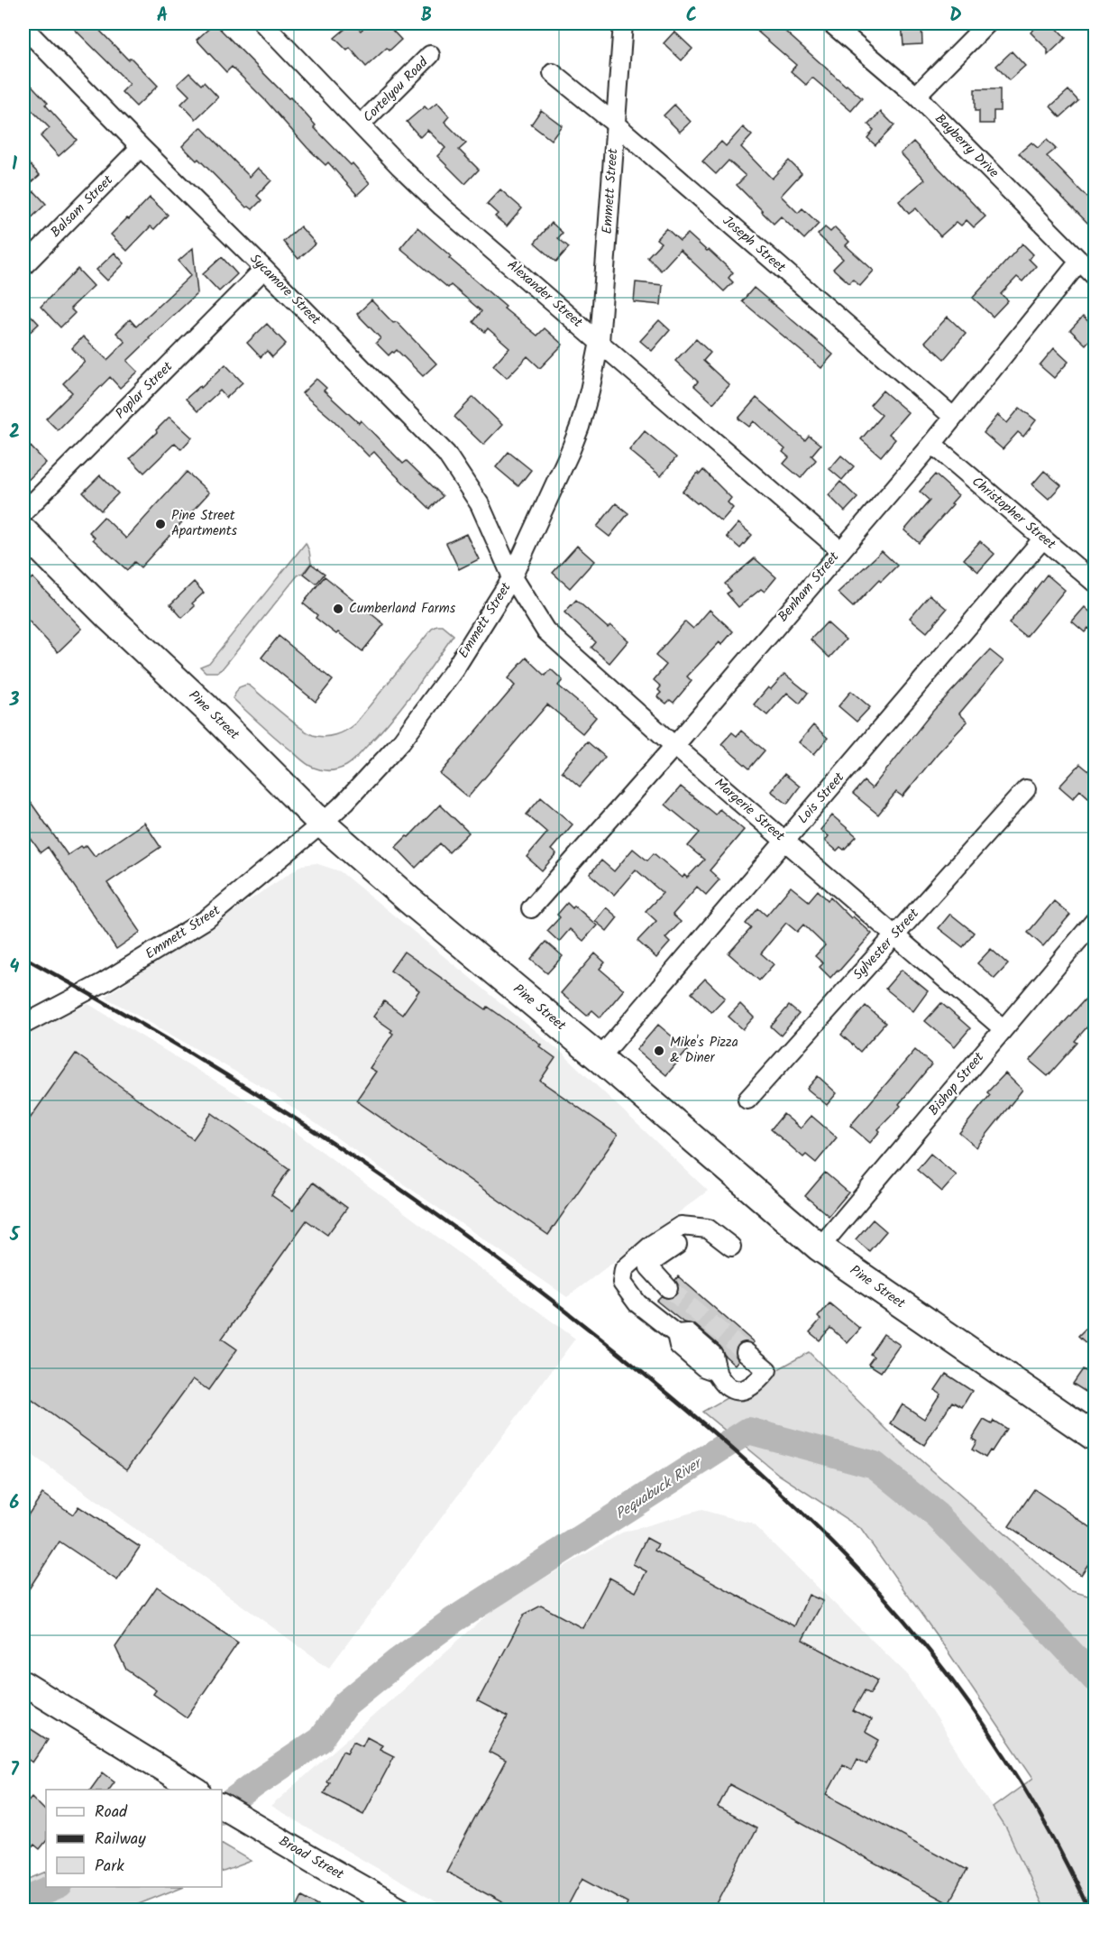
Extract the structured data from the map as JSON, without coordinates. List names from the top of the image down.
{
  "streets": {
    "highway": ["Pine Street"],
    "main road": ["Broad Street"],
    "street": [
      "Cortelyou Road",
      "Bayberry Drive",
      "Emmett Street",
      "Balsam Street",
      "Joseph Street",
      "Sycamore Street",
      "Alexander Street",
      "Poplar Street",
      "Christopher Street",
      "Benham Street",
      "Lois Street",
      "Margerie Street",
      "Sylvester Street",
      "Bishop Street"
    ]
  },
  "crossings": [
    ["Cortelyou Road", "Alexander Street"],
    ["Bayberry Drive", "Benham Street"],
    ["Emmett Street", "Joseph Street"],
    ["Emmett Street", "Sycamore Street"],
    ["Emmett Street", "Alexander Street"],
    ["Emmett Street", "Pine Street"],
    ["Emmett Street", "Margerie Street"],
    ["Balsam Street", "Sycamore Street"],
    ["Joseph Street", "Benham Street"],
    ["Sycamore Street", "Poplar Street"],
    ["Sycamore Street", "Margerie Street"],
    ["Alexander Street", "Benham Street"],
    ["Christopher Street", "Benham Street"],
    ["Christopher Street", "Lois Street"],
    ["Benham Street", "Margerie Street"],
    ["Pine Street", "Lois Street"],
    ["Pine Street", "Bishop Street"],
    ["Lois Street", "Margerie Street"],
    ["Margerie Street", "Sylvester Street"],
    ["Margerie Street", "Bishop Street"]
  ],
  "water": ["Pequabuck River"],
  "places": ["Pine Street Apartments", "Cumberland Farms", "Mike's Pizza & Diner"],
  "legend": ["Road", "Railway", "Park"],
  "grid": {
    "columns": [
      "A",
      "B",
      "C",
      "D"
    ],
    "rows": [
      "1",
      "2",
      "3",
      "4",
      "5",
      "6",
      "7"
    ]
  }
}
